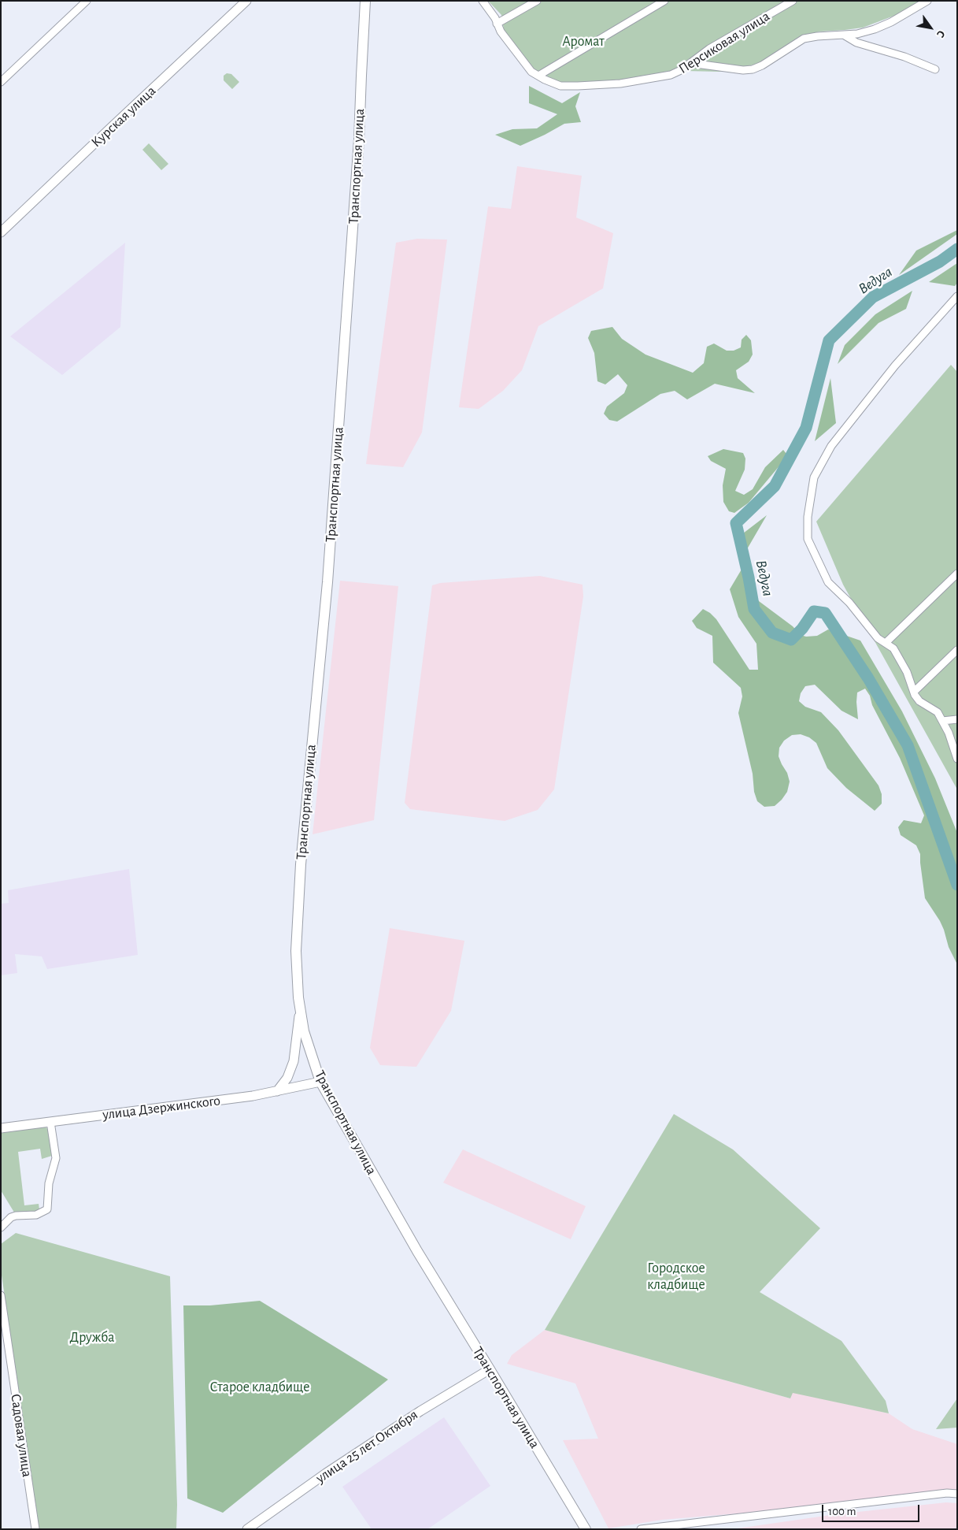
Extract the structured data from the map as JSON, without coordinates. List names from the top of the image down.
{
  "streets": {
    "main road": ["Транспортная улица"],
    "street": [
      "Персиковая улица",
      "Курская улица",
      "улица Дзержинского",
      "Садовая улица",
      "улица 25 лет Октября"
    ]
  },
  "crossings": [
    ["Транспортная улица", "улица Дзержинского"],
    ["Транспортная улица", "улица 25 лет Октября"]
  ],
  "water": ["Ведуга"],
  "parks": [
    "Аромат",
    "Городское кладбище",
    "Дружба",
    "Старое кладбище"
  ],
  "scale_bar": "100 m",
  "north": "bottom right"
}
